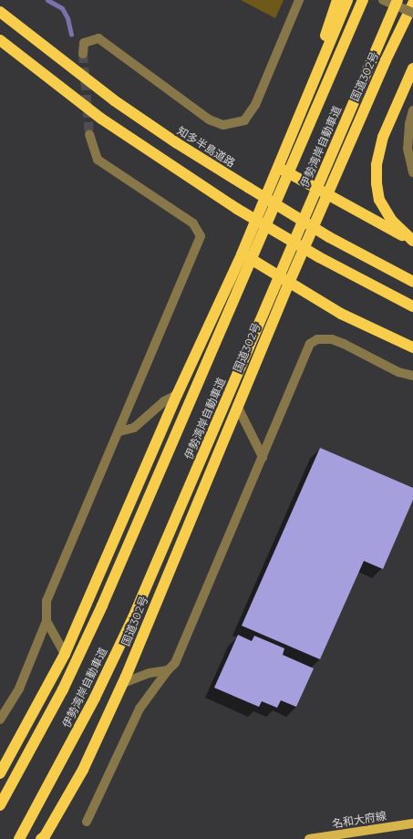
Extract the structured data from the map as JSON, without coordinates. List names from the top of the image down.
{
  "streets": {
    "highway": ["国道302号", "知多半島道路", "伊勢湾岸自動車道"],
    "main road": ["名和大府線"]
  }
}
